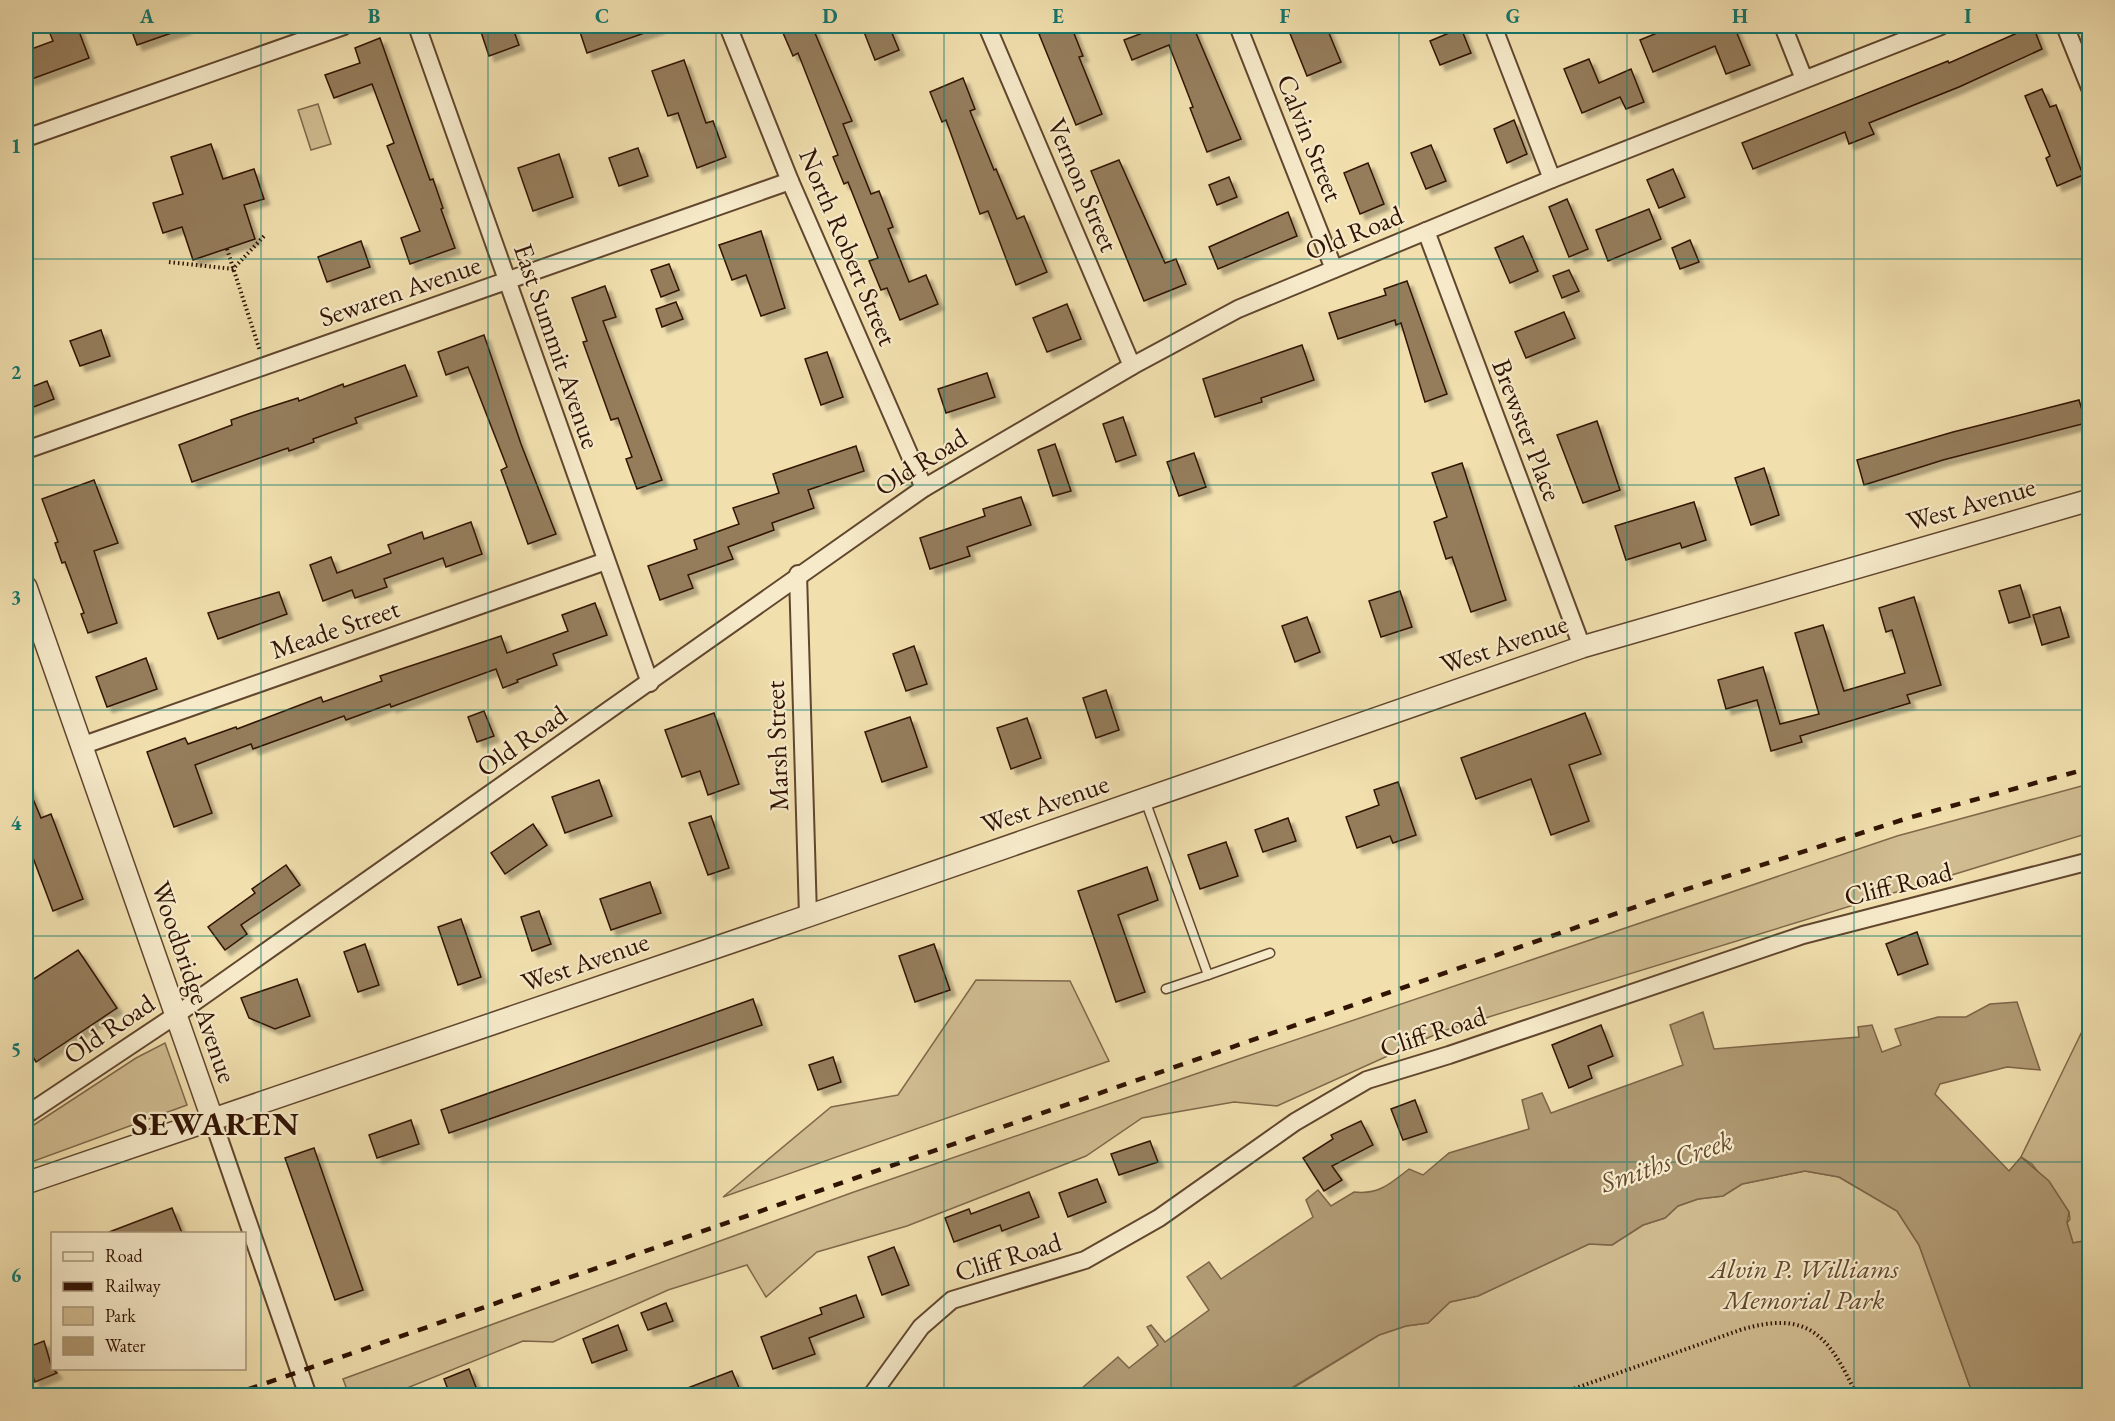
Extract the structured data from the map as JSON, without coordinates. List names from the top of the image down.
{
  "streets": {
    "street": [
      "Calvin Street",
      "Vernon Street",
      "Old Road",
      "North Robert Street",
      "Sewaren Avenue",
      "East Summit Avenue",
      "Brewster Place",
      "West Avenue",
      "Meade Street",
      "Marsh Street",
      "Cliff Road",
      "Woodbridge Avenue"
    ]
  },
  "crossings": [
    ["Calvin Street", "Old Road"],
    ["Vernon Street", "Old Road"],
    ["Old Road", "North Robert Street"],
    ["Old Road", "East Summit Avenue"],
    ["Old Road", "Brewster Place"],
    ["Old Road", "Marsh Street"],
    ["Old Road", "Woodbridge Avenue"],
    ["North Robert Street", "Sewaren Avenue"],
    ["Sewaren Avenue", "East Summit Avenue"],
    ["East Summit Avenue", "Meade Street"],
    ["Brewster Place", "West Avenue"],
    ["West Avenue", "Marsh Street"],
    ["West Avenue", "Woodbridge Avenue"],
    ["Meade Street", "Woodbridge Avenue"]
  ],
  "districts": ["SEWAREN"],
  "water": ["Smiths Creek"],
  "parks": ["Alvin P. Williams Memorial Park"],
  "legend": [
    "Road",
    "Railway",
    "Park",
    "Water"
  ],
  "grid": {
    "columns": [
      "A",
      "B",
      "C",
      "D",
      "E",
      "F",
      "G",
      "H",
      "I"
    ],
    "rows": [
      "1",
      "2",
      "3",
      "4",
      "5",
      "6"
    ]
  }
}
